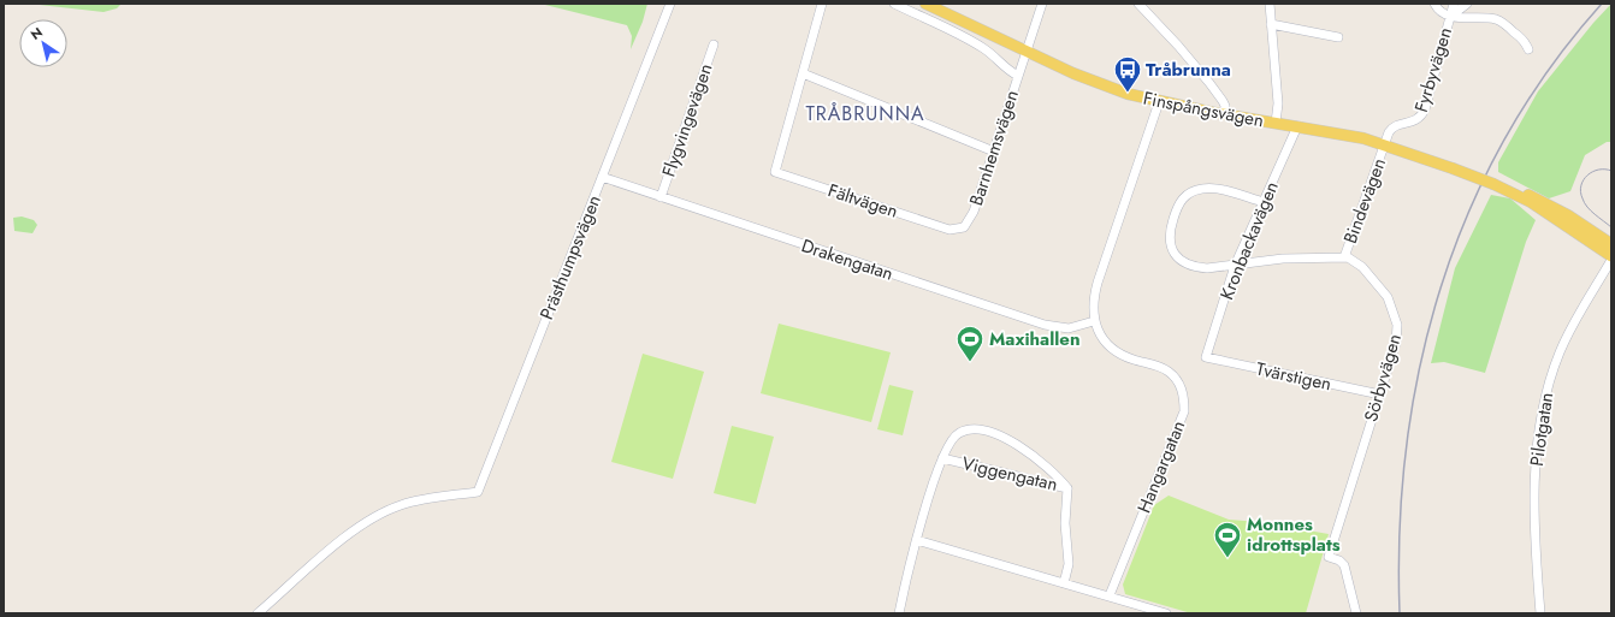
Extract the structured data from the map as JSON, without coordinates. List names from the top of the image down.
{
  "streets": {
    "main road": ["Finspångsvägen"],
    "street": [
      "Fyrbyvägen",
      "Flygvingevägen",
      "Barnhemsvägen",
      "Fältvägen",
      "Bindevägen",
      "Kronbackavägen",
      "Prästhumpsvägen",
      "Drakengatan",
      "Tvärstigen",
      "Sörbyvägen",
      "Pilotgatan",
      "Hangargatan",
      "Viggengatan"
    ]
  },
  "crossings": [
    ["Fyrbyvägen", "Finspångsvägen"],
    ["Fyrbyvägen", "Bindevägen"],
    ["Finspångsvägen", "Barnhemsvägen"],
    ["Finspångsvägen", "Bindevägen"],
    ["Finspångsvägen", "Kronbackavägen"],
    ["Flygvingevägen", "Drakengatan"],
    ["Barnhemsvägen", "Fältvägen"],
    ["Bindevägen", "Sörbyvägen"],
    ["Kronbackavägen", "Tvärstigen"],
    ["Prästhumpsvägen", "Drakengatan"],
    ["Drakengatan", "Hangargatan"],
    ["Tvärstigen", "Sörbyvägen"]
  ],
  "districts": ["TRÅBRUNNA"],
  "places": {
    "bus stop": ["Tråbrunna"],
    "sports": ["Maxihallen", "Monnes idrottsplats"]
  },
  "north": "top left"
}
